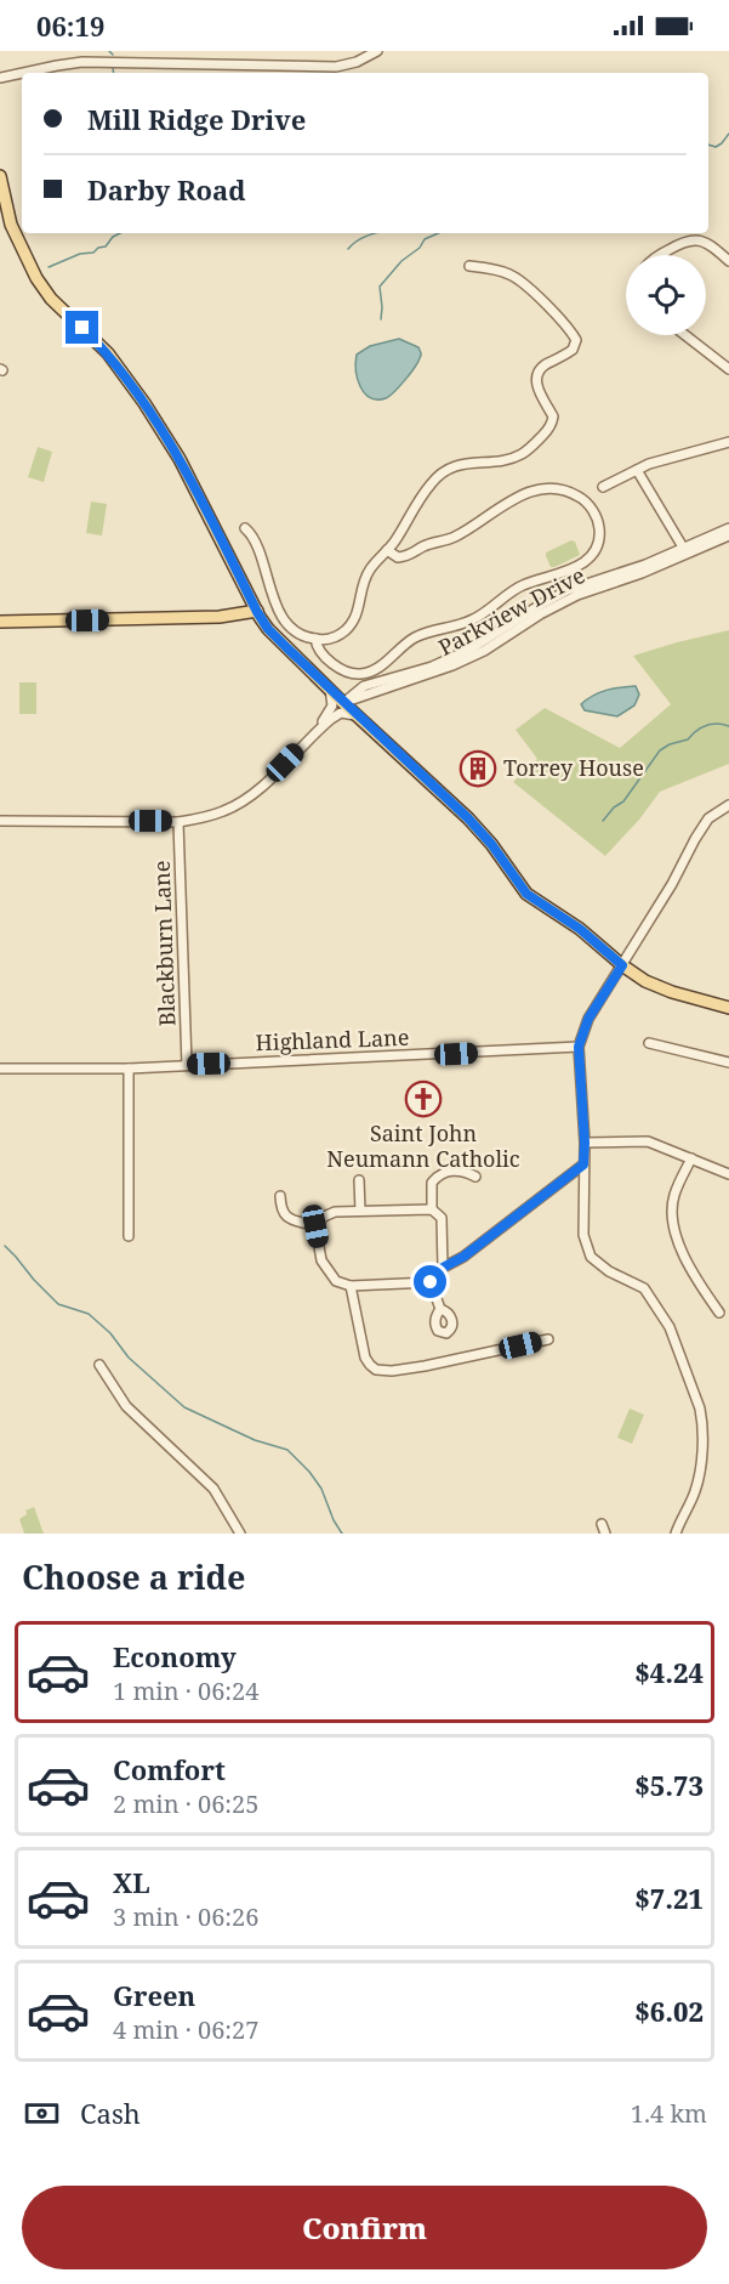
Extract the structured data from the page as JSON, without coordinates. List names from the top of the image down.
{
  "streets": {
    "street": ["Parkview Drive", "Blackburn Lane", "Highland Lane"]
  },
  "crossings": [
    ["Blackburn Lane", "Highland Lane"]
  ],
  "places": {
    "building": ["Torrey House"],
    "church": ["Saint John Neumann Catholic"]
  },
  "page": {
    "status": "06:19",
    "banner": ["Mill Ridge Drive", "Darby Road"],
    "heading": "Choose a ride",
    "list": [
      {
        "name": "Economy",
        "note": "1 min · 06:24",
        "value": "$4.24"
      },
      {
        "name": "Comfort",
        "note": "2 min · 06:25",
        "value": "$5.73"
      },
      {
        "name": "XL",
        "note": "3 min · 06:26",
        "value": "$7.21"
      },
      {
        "name": "Green",
        "note": "4 min · 06:27",
        "value": "$6.02"
      }
    ],
    "pay": ["Cash", "1.4 km"],
    "buttons": "Confirm"
  }
}
